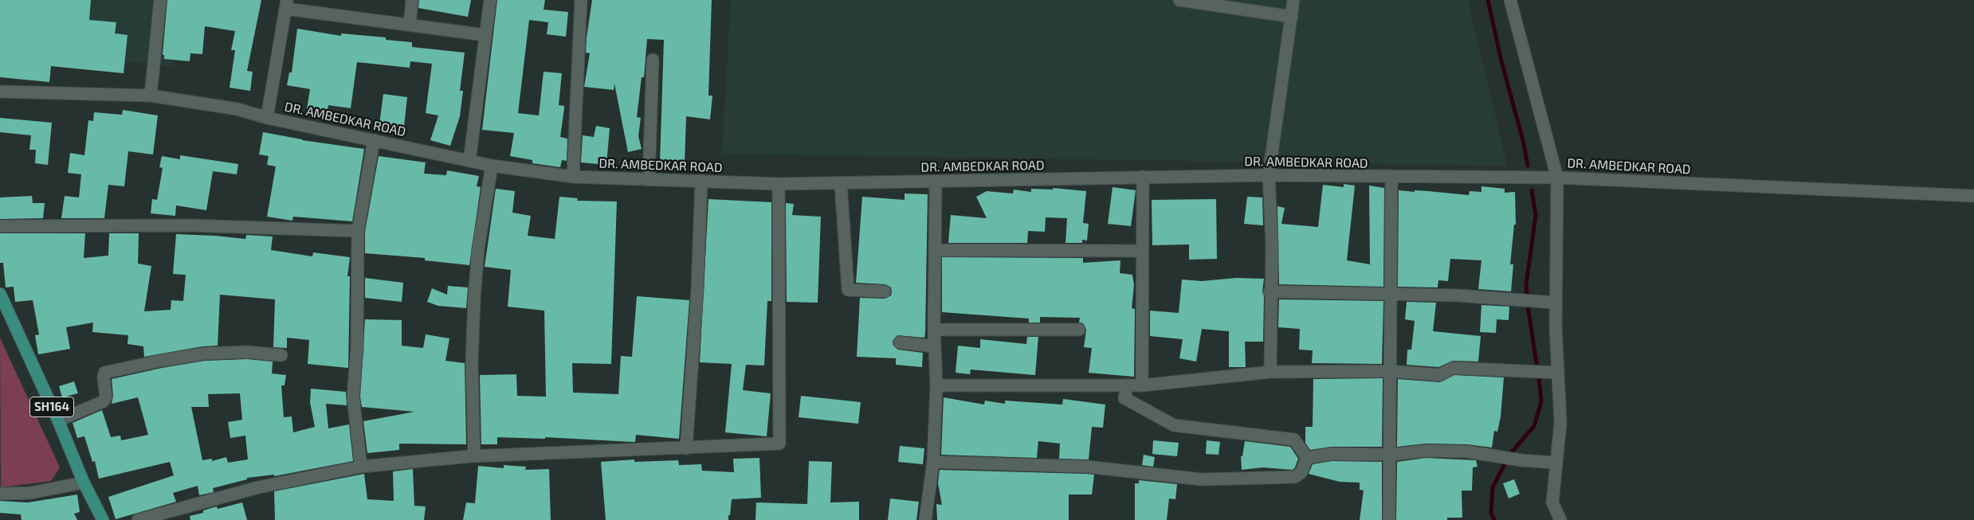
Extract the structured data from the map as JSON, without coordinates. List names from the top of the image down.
{
  "streets": {
    "main road": ["SH164"],
    "street": ["DR. AMBEDKAR ROAD"]
  }
}
